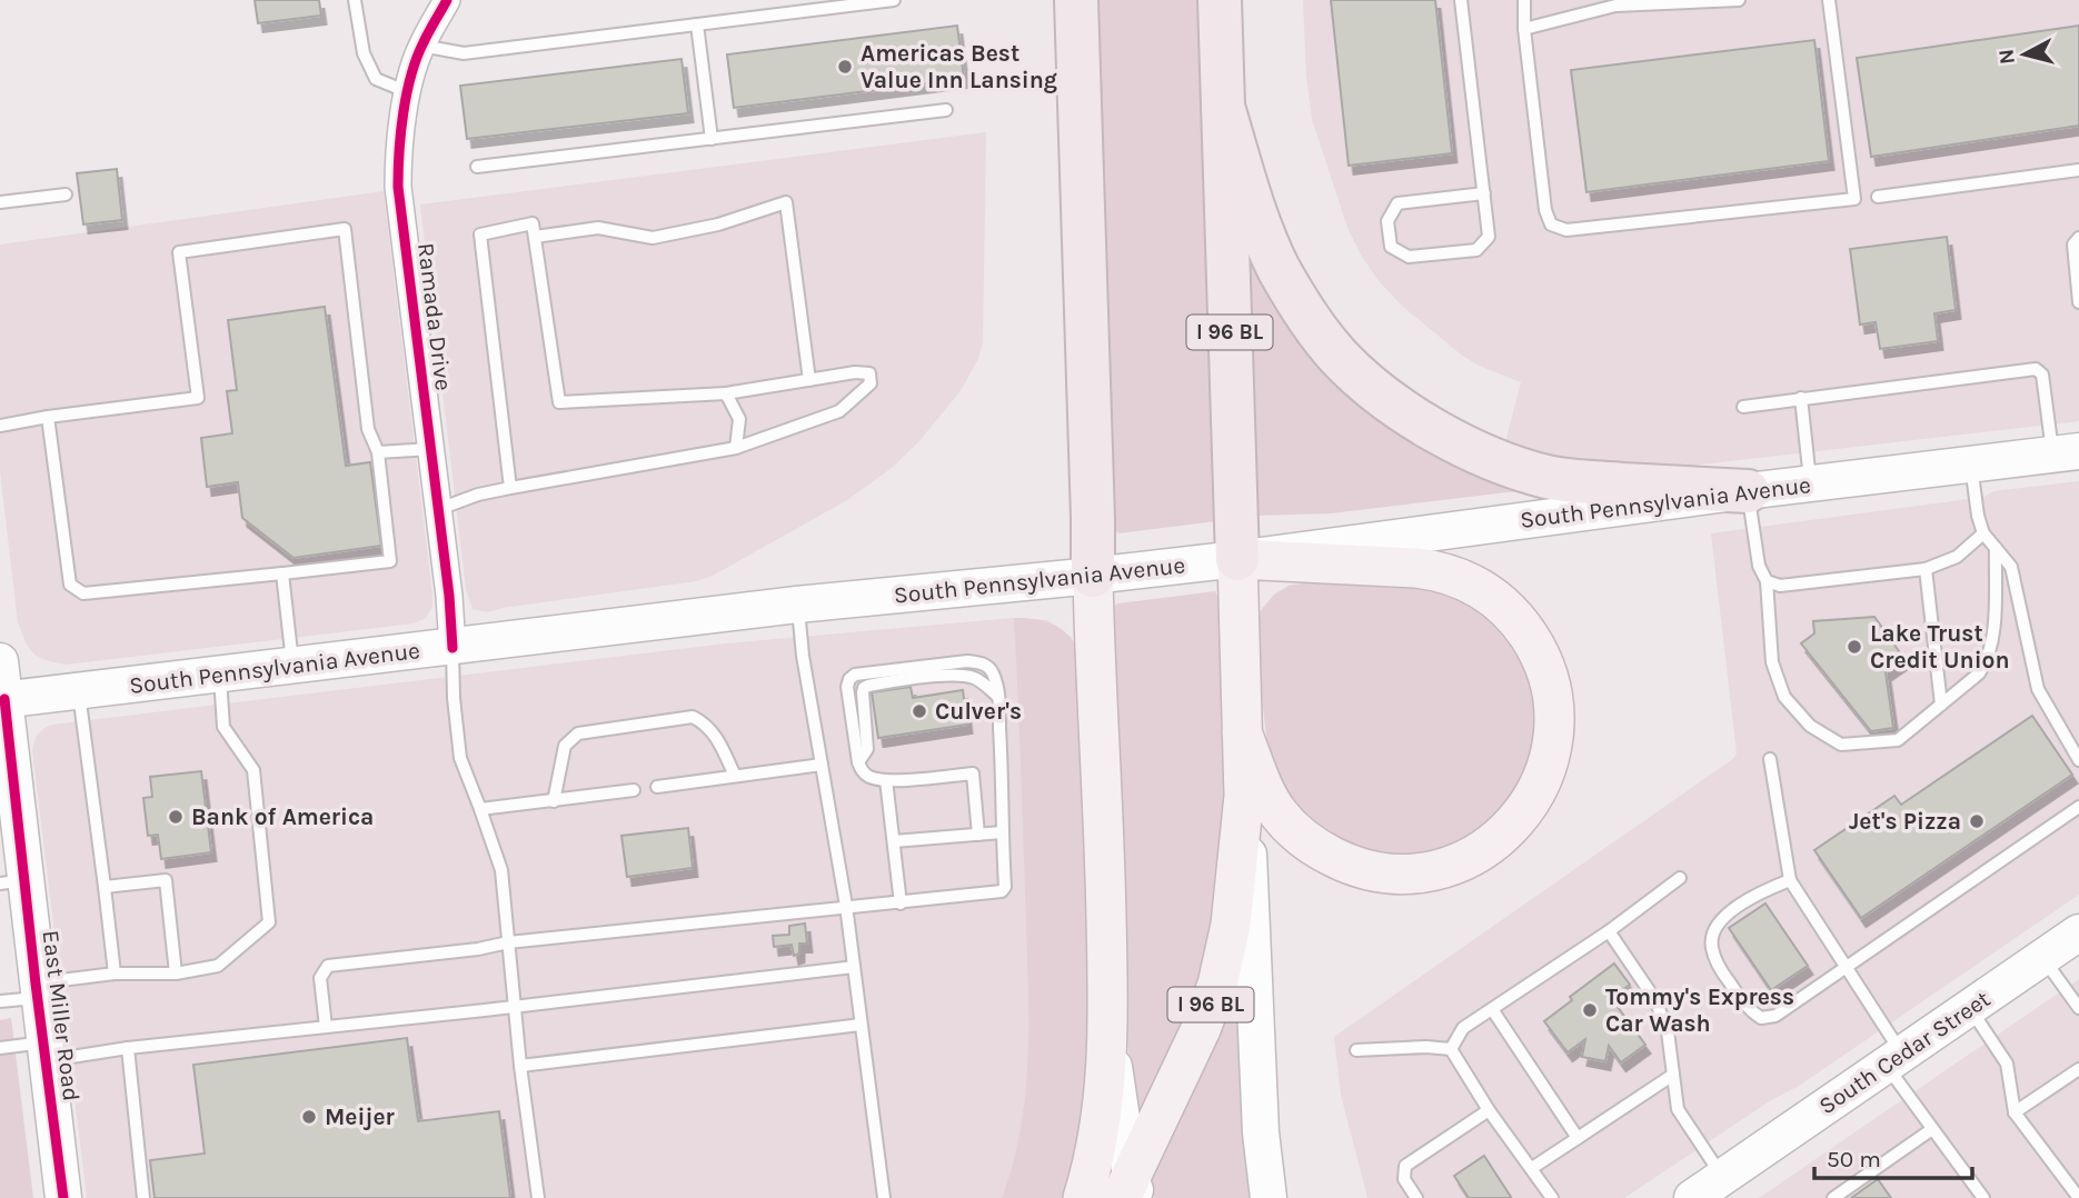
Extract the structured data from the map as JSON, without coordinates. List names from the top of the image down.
{
  "streets": {
    "highway": ["I 96 BL"],
    "main road": ["South Pennsylvania Avenue", "East Miller Road", "South Cedar Street"],
    "street": ["Ramada Drive"]
  },
  "crossings": [
    ["Ramada Drive", "South Pennsylvania Avenue"],
    ["I 96 BL", "South Pennsylvania Avenue"],
    ["South Pennsylvania Avenue", "East Miller Road"]
  ],
  "places": [
    "Americas Best Value Inn Lansing",
    "Lake Trust Credit Union",
    "Culver's",
    "Bank of America",
    "Jet's Pizza",
    "Tommy's Express Car Wash",
    "Meijer"
  ],
  "scale_bar": "50 m",
  "north": "left"
}
